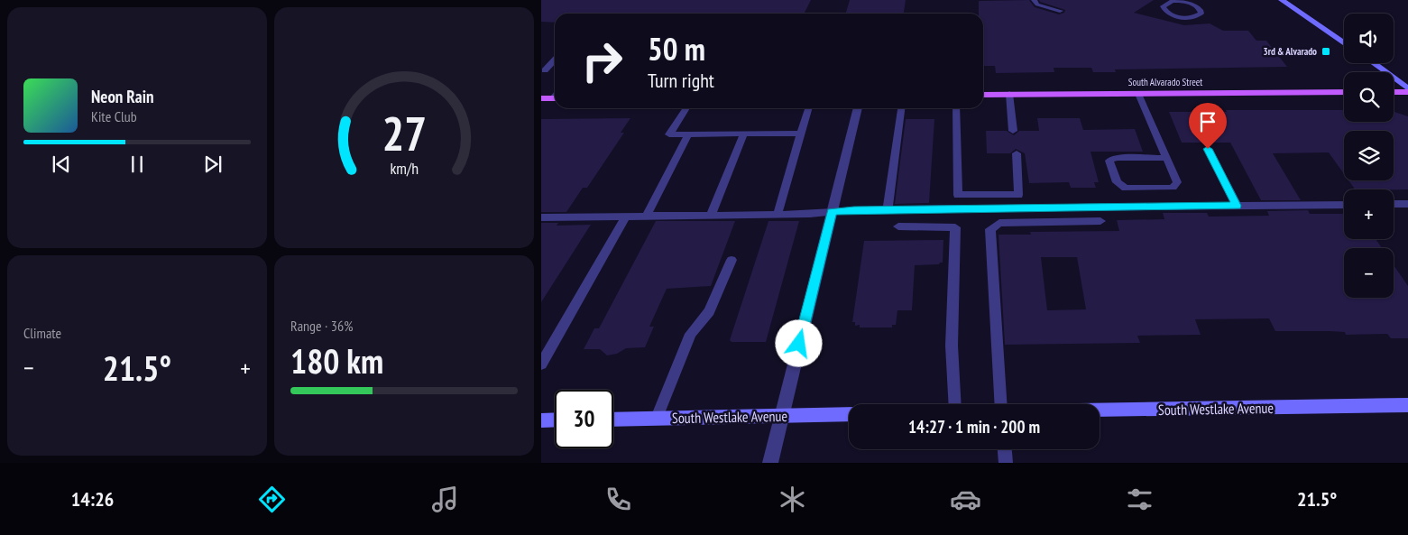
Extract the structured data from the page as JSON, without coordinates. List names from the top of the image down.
{
  "streets": {
    "main road": ["South Alvarado Street"],
    "street": ["South Westlake Avenue"]
  },
  "places": {
    "transit": ["3rd & Alvarado"]
  },
  "page": {
    "map_buttons": ["+", "−"],
    "turn": ["50 m", "Turn right"],
    "song": ["Neon Rain", "Kite Club"],
    "tile": [
      "Climate",
      ["Range · 36%", "180 km"]
    ],
    "heat": ["−", "21.5°", "+"],
    "limit": "30",
    "trip": "14:27 · 1 min · 200 m",
    "tabs": ["14:26", "21.5°"],
    "gauge": ["27", "km/h"]
  }
}
